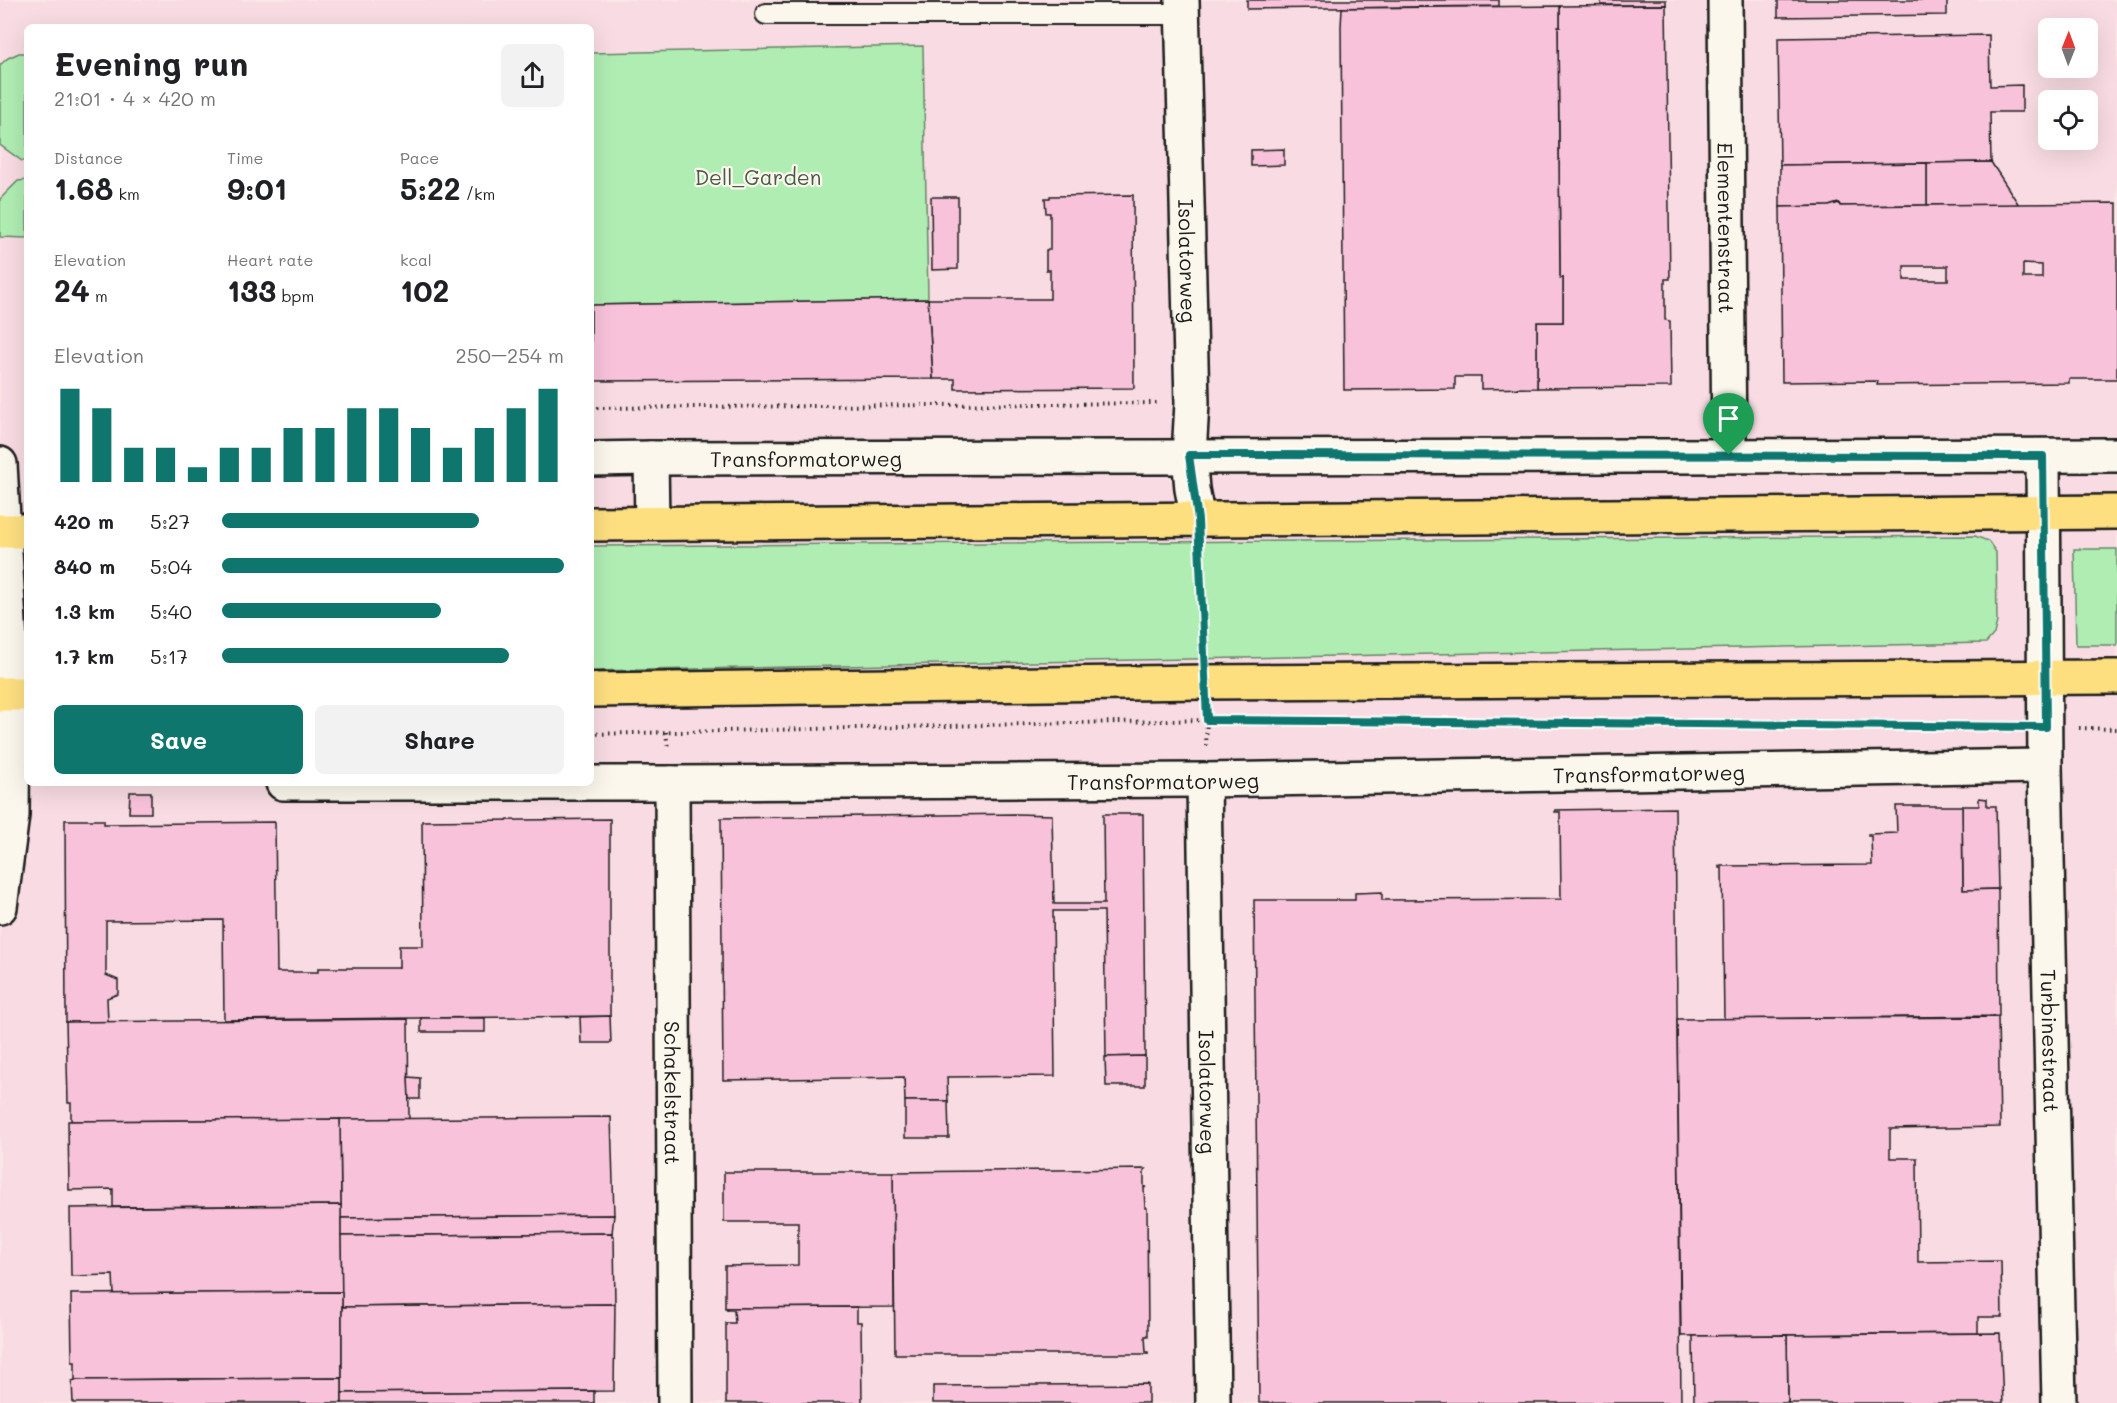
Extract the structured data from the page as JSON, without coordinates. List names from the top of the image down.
{
  "streets": {
    "street": [
      "Elementenstraat",
      "Isolatorweg",
      "Transformatorweg",
      "Turbinestraat",
      "Schakelstraat"
    ]
  },
  "crossings": [
    ["Elementenstraat", "Transformatorweg"],
    ["Isolatorweg", "Transformatorweg"],
    ["Transformatorweg", "Turbinestraat"],
    ["Transformatorweg", "Schakelstraat"]
  ],
  "parks": ["Dell_Garden"],
  "north": "top",
  "page": {
    "heading": ["Evening run", "21:01 · 4 × 420 m"],
    "stats": [
      ["Distance", "1.68 km"],
      ["Time", "9:01"],
      ["Pace", "5:22 /km"],
      ["Elevation", "24 m"],
      ["Heart rate", "133 bpm"],
      ["kcal", "102"]
    ],
    "chart": ["Elevation", "250–254 m"],
    "list": [
      {
        "name": "420 m",
        "note": "5:27"
      },
      {
        "name": "840 m",
        "note": "5:04"
      },
      {
        "name": "1.3 km",
        "note": "5:40"
      },
      {
        "name": "1.7 km",
        "note": "5:17"
      }
    ],
    "buttons": ["Save", "Share"]
  }
}
